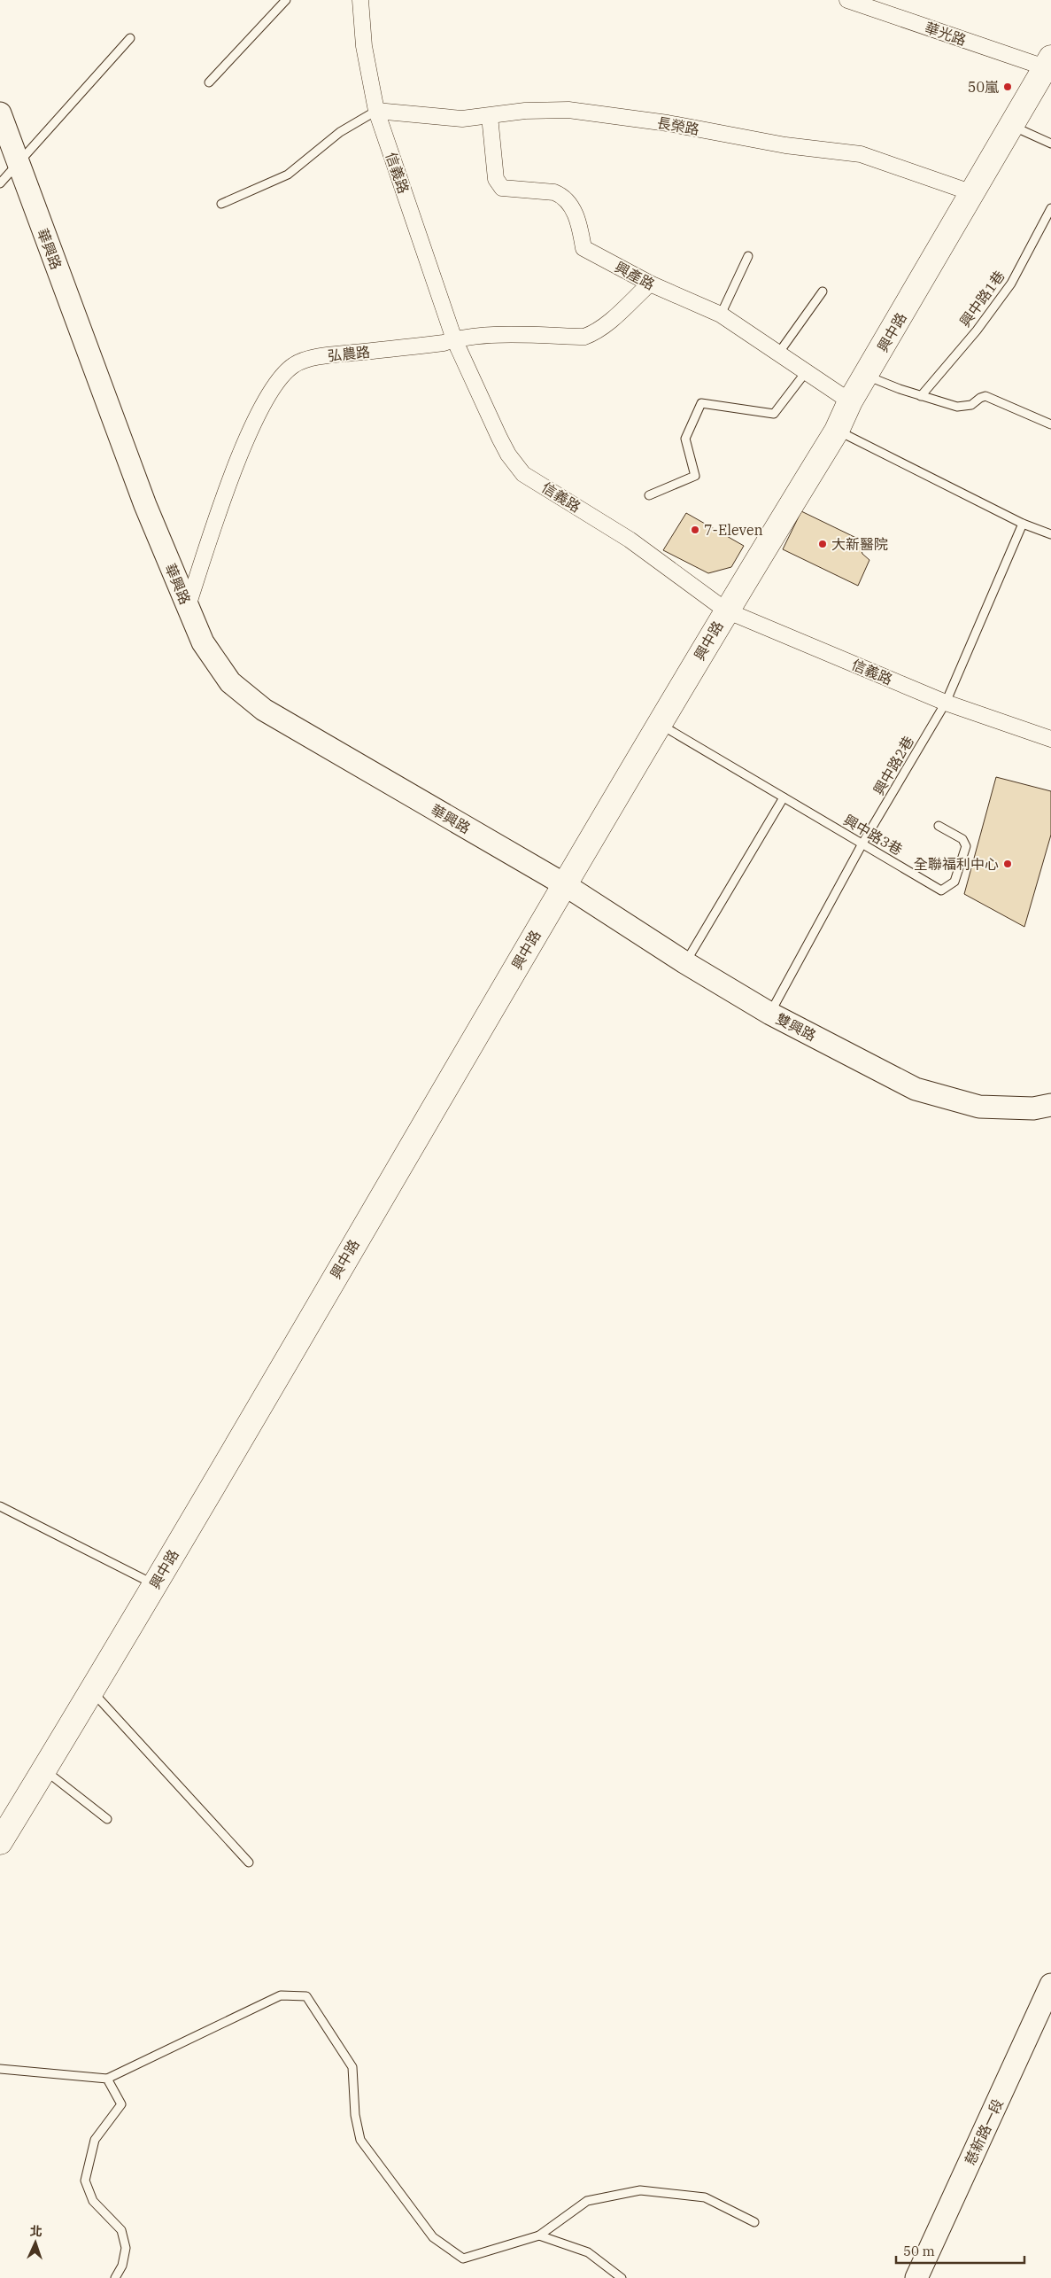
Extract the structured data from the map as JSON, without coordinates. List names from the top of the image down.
{
  "streets": {
    "main road": [
      "華興路",
      "興中路",
      "雙興路",
      "慈新路一段"
    ],
    "street": [
      "華光路",
      "長榮路",
      "信義路",
      "興產路",
      "弘農路"
    ],
    "lane": ["興中路1巷", "興中路2巷", "興中路3巷"]
  },
  "crossings": [
    ["華光路", "興中路"],
    ["長榮路", "信義路"],
    ["長榮路", "興產路"],
    ["長榮路", "興中路"],
    ["信義路", "興中路"],
    ["信義路", "弘農路"],
    ["信義路", "興中路2巷"],
    ["華興路", "興中路"],
    ["華興路", "弘農路"],
    ["華興路", "雙興路"],
    ["興產路", "興中路"],
    ["興產路", "弘農路"],
    ["興中路", "興中路3巷"],
    ["興中路", "雙興路"],
    ["興中路2巷", "興中路3巷"],
    ["興中路2巷", "雙興路"]
  ],
  "places": [
    "50嵐",
    "7-Eleven",
    "大新醫院",
    "全聯福利中心"
  ],
  "scale_bar": "50 m",
  "north": "top"
}
